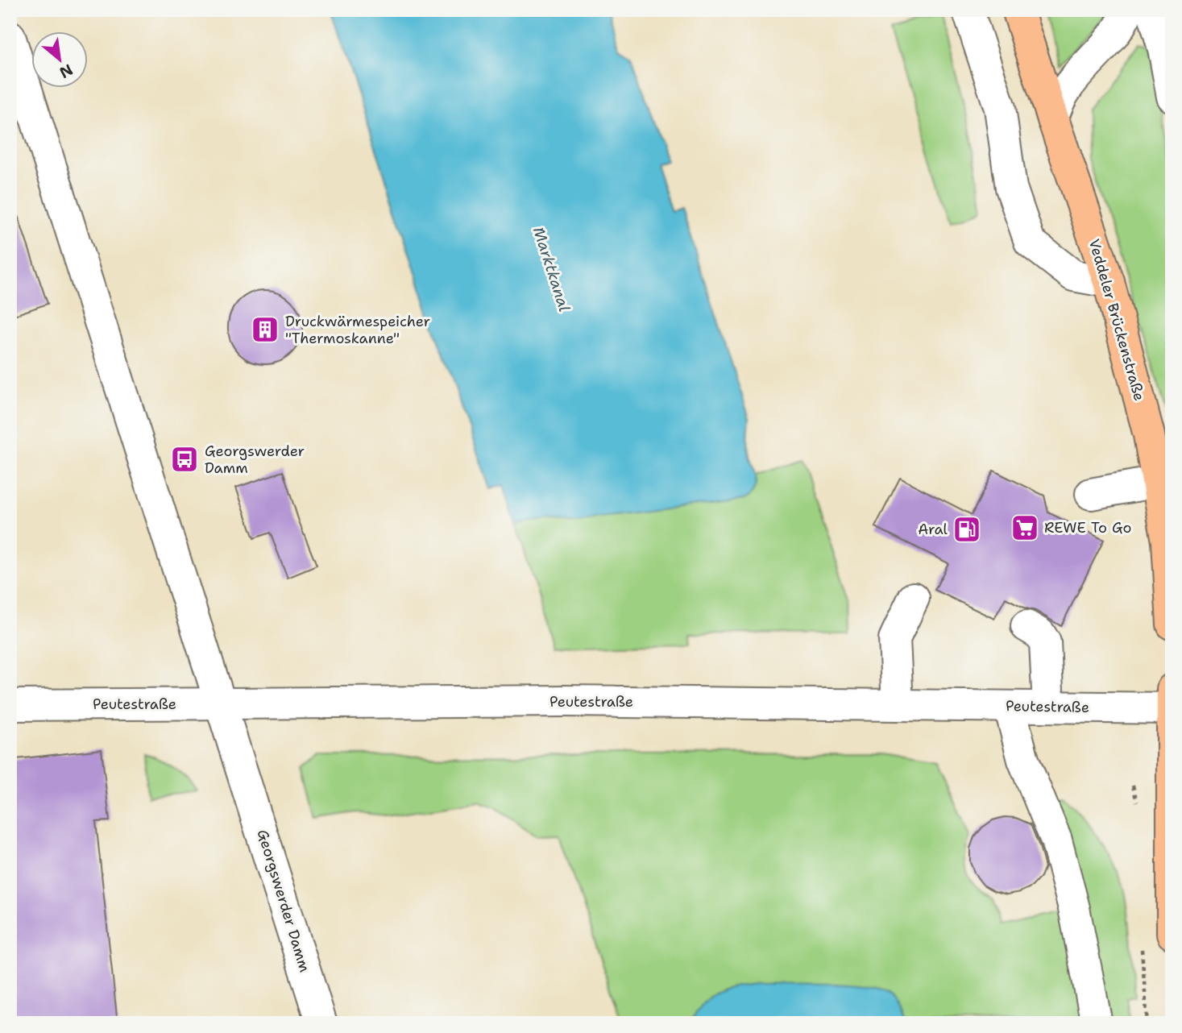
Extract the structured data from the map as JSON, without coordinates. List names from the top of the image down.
{
  "streets": {
    "main road": ["Veddeler Brückenstraße"],
    "street": ["Peutestraße", "Georgswerder Damm"]
  },
  "crossings": [
    ["Peutestraße", "Georgswerder Damm"]
  ],
  "water": ["Marktkanal"],
  "places": {
    "building": ["Druckwärmespeicher \"Thermoskanne\""],
    "bus stop": ["Georgswerder Damm"],
    "supermarket": ["REWE To Go"],
    "fuel station": ["Aral"]
  },
  "north": "bottom right"
}
